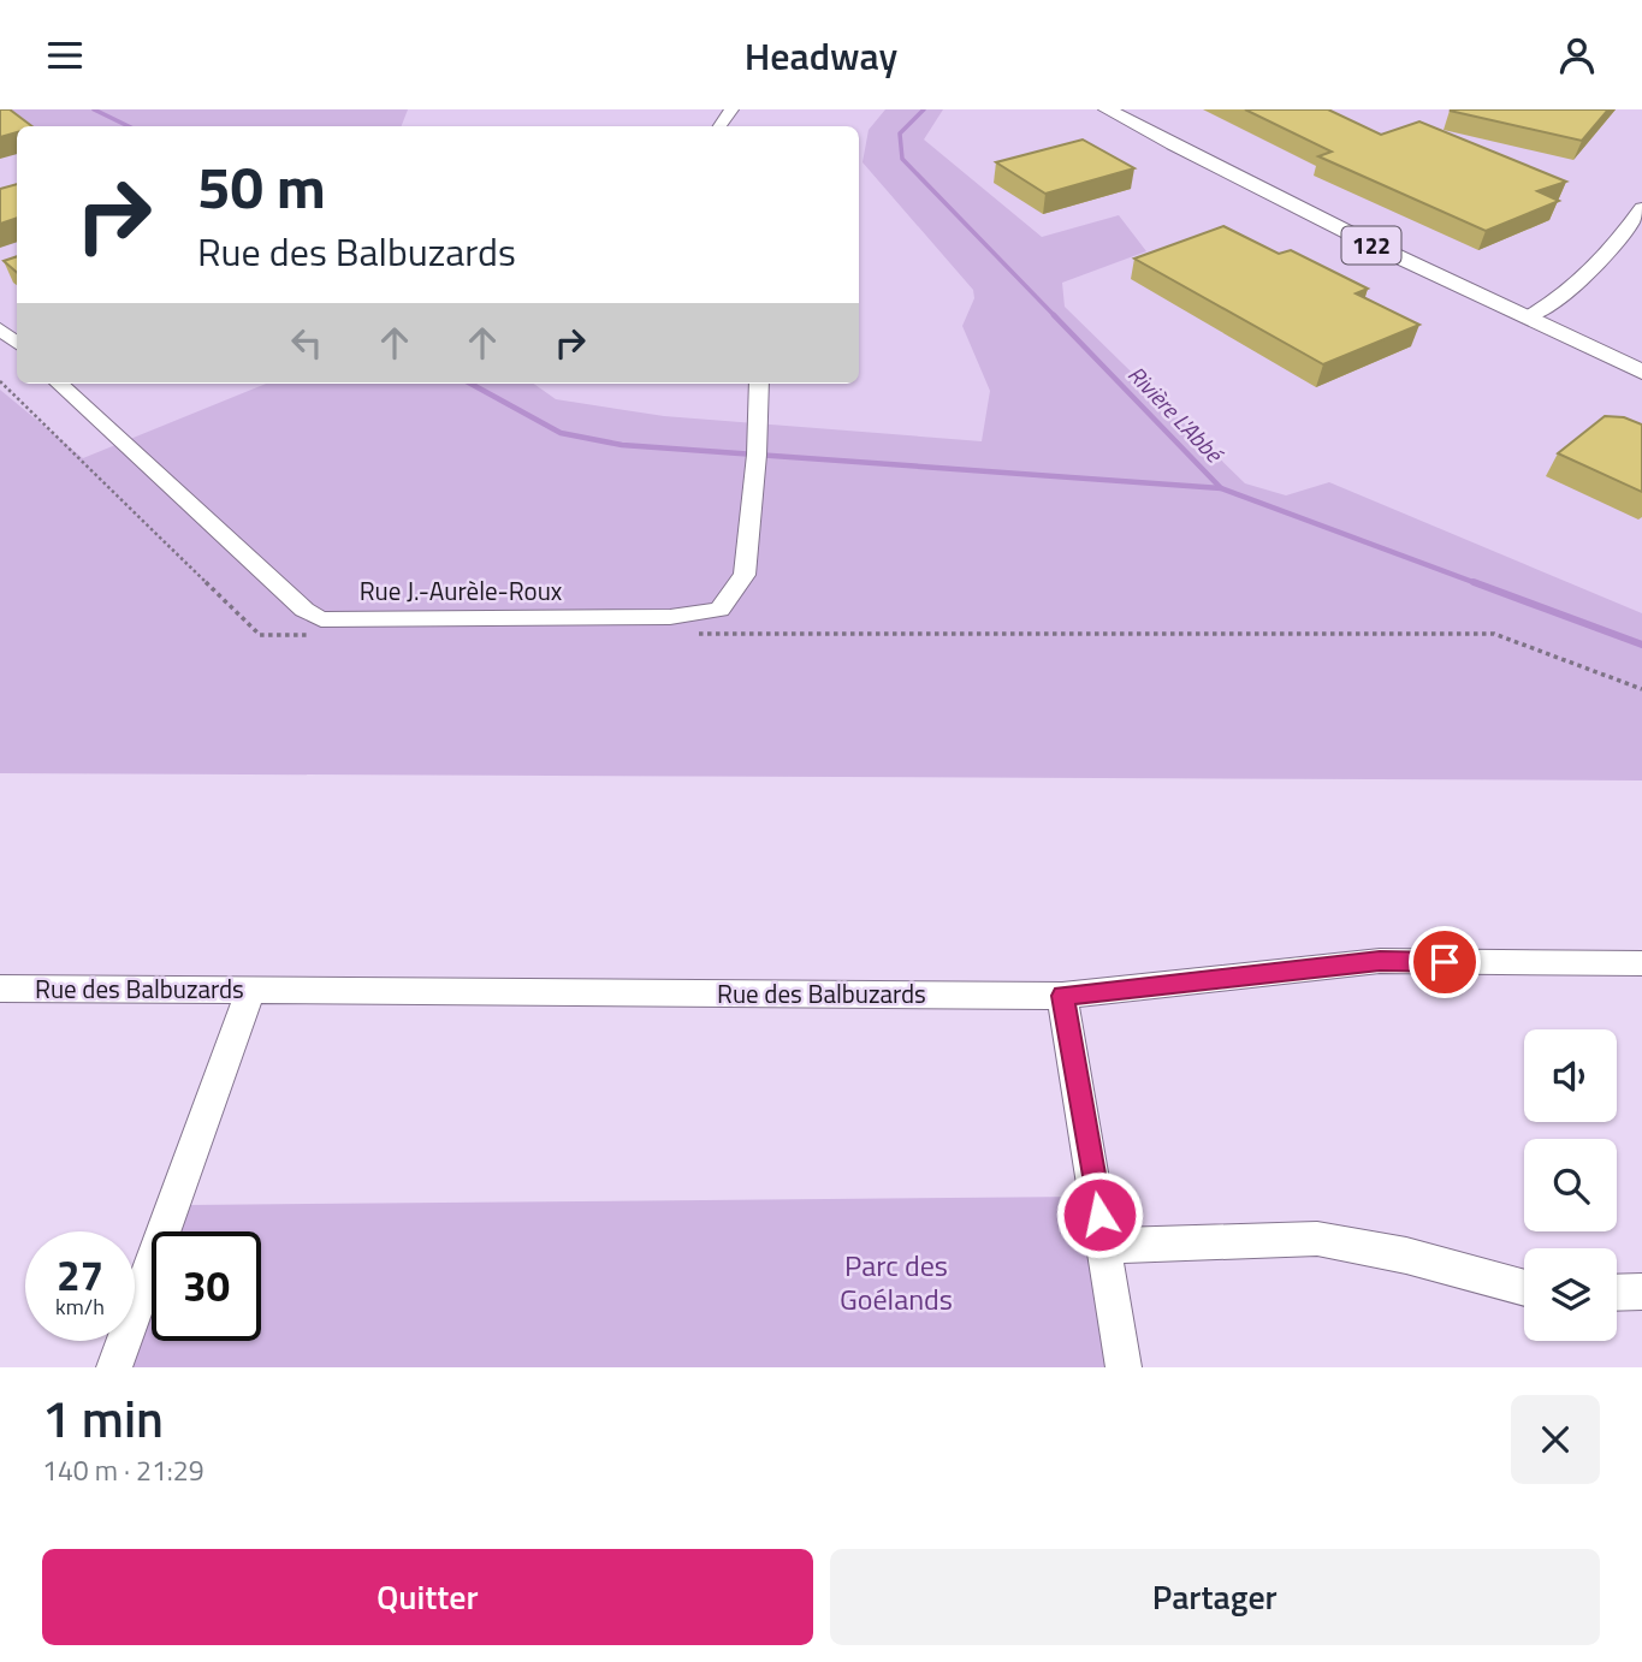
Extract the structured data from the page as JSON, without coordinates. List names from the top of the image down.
{
  "streets": {
    "main road": ["122"],
    "street": ["Rue J.-Aurèle-Roux", "Rue des Balbuzards"]
  },
  "water": ["Rivière L'Abbé"],
  "parks": ["Parc des Goélands"],
  "page": {
    "header": "Headway",
    "turn": ["50 m", "Rue des Balbuzards"],
    "speed": "27 km/h",
    "limit": "30",
    "heading": ["1 min", "140 m · 21:29"],
    "buttons": ["Quitter", "Partager"]
  }
}
